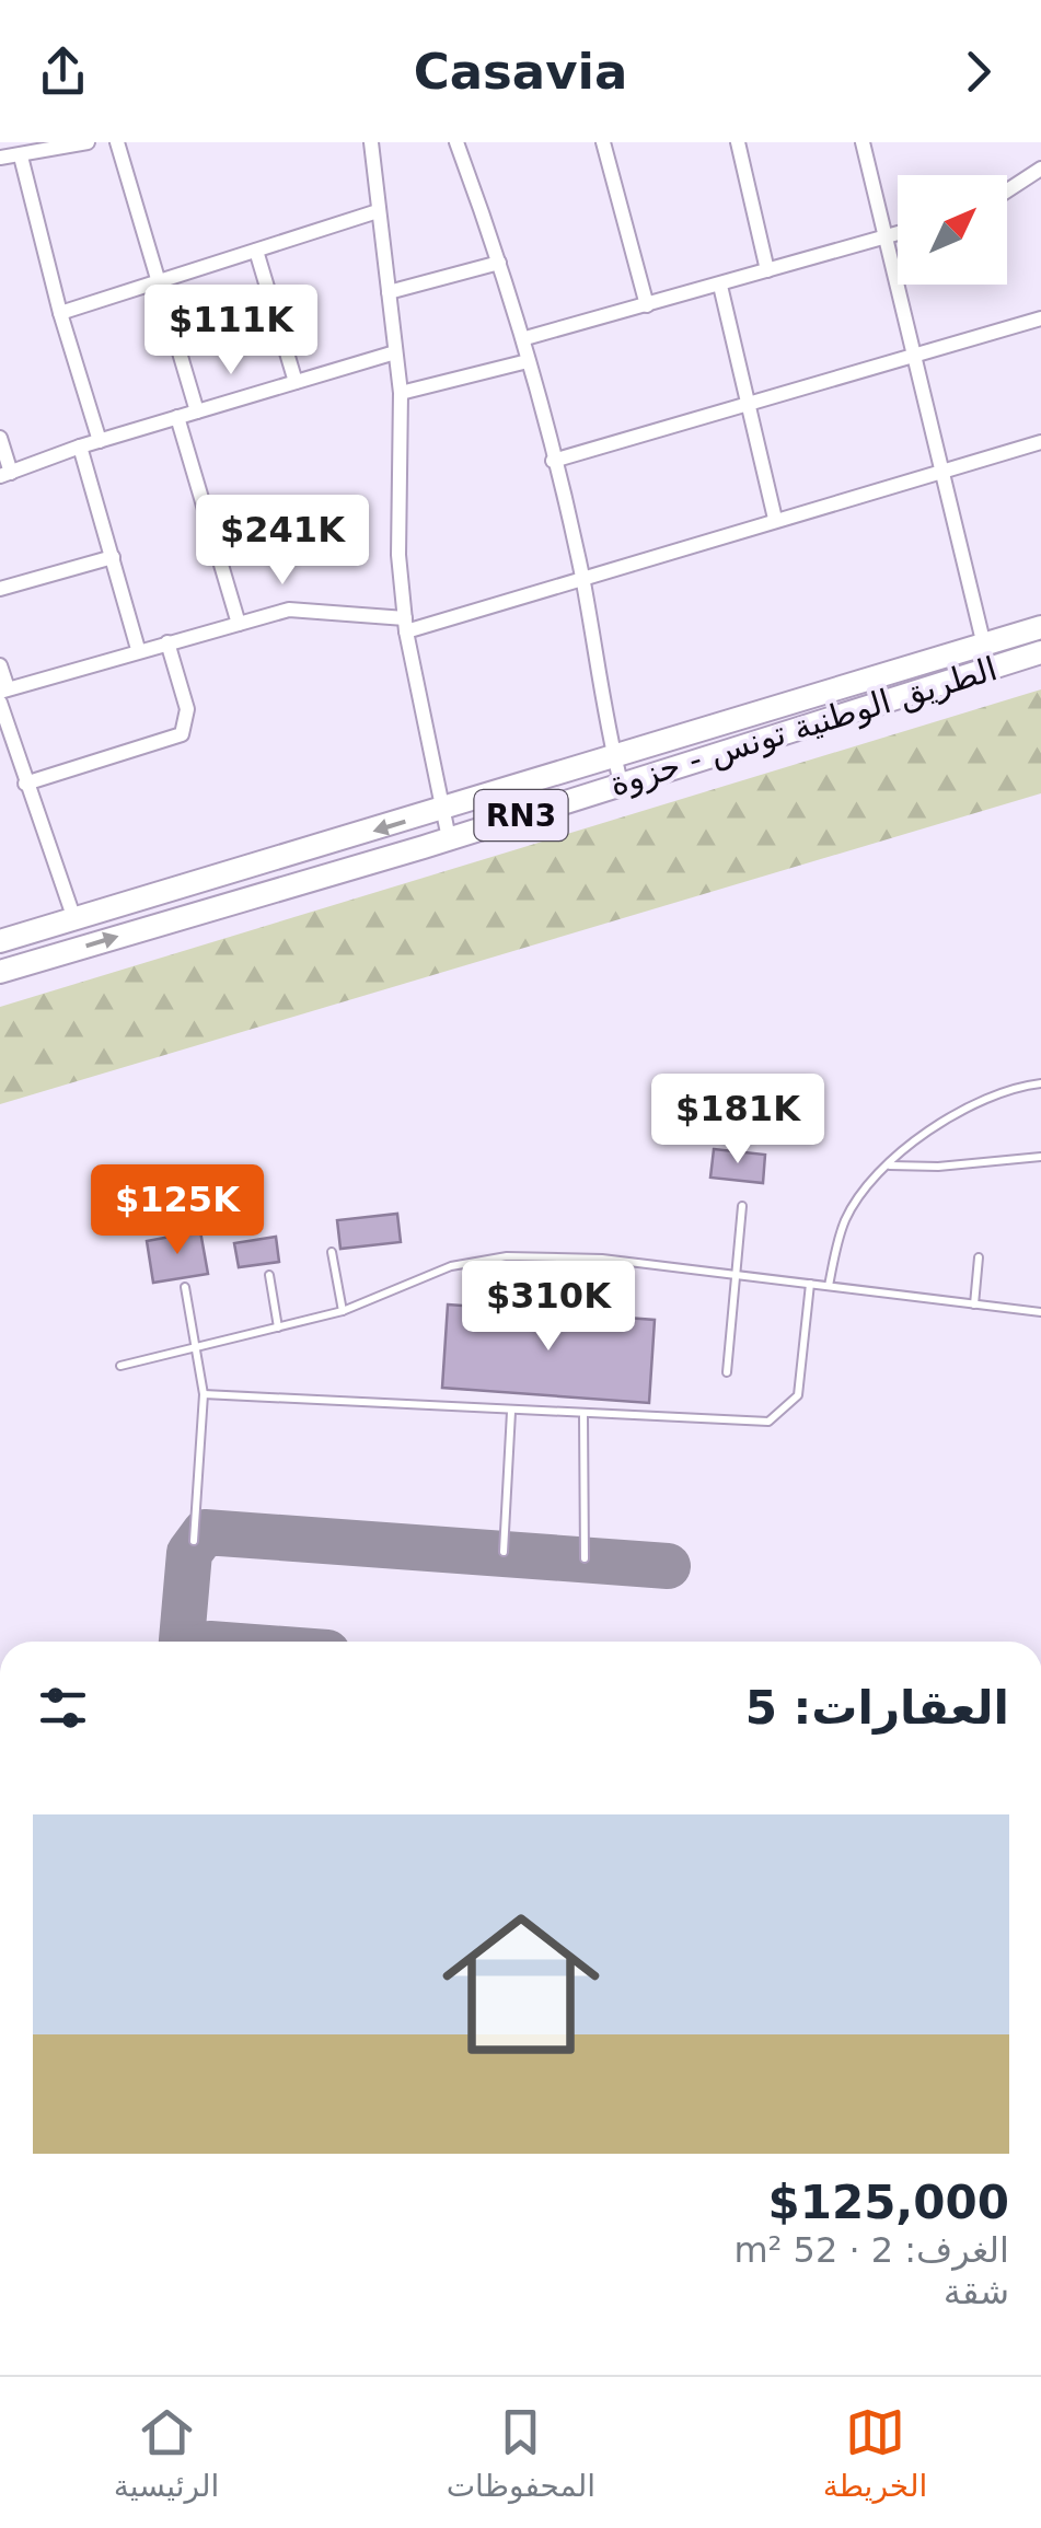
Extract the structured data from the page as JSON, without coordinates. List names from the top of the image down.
{
  "streets": {
    "main road": ["الطريق الوطنية تونس - حزوة", "RN3"]
  },
  "north": "top right",
  "page": {
    "header": "Casavia",
    "price": [
      "$111K",
      "$241K",
      "$181K",
      "$125K",
      "$310K"
    ],
    "heading": "العقارات: 5",
    "list": [
      {
        "name": "$125,000",
        "note": "الغرف: 2 · 52 m² · شقة"
      }
    ],
    "tabs": ["الخريطة", "المحفوظات", "الرئيسية"]
  }
}
